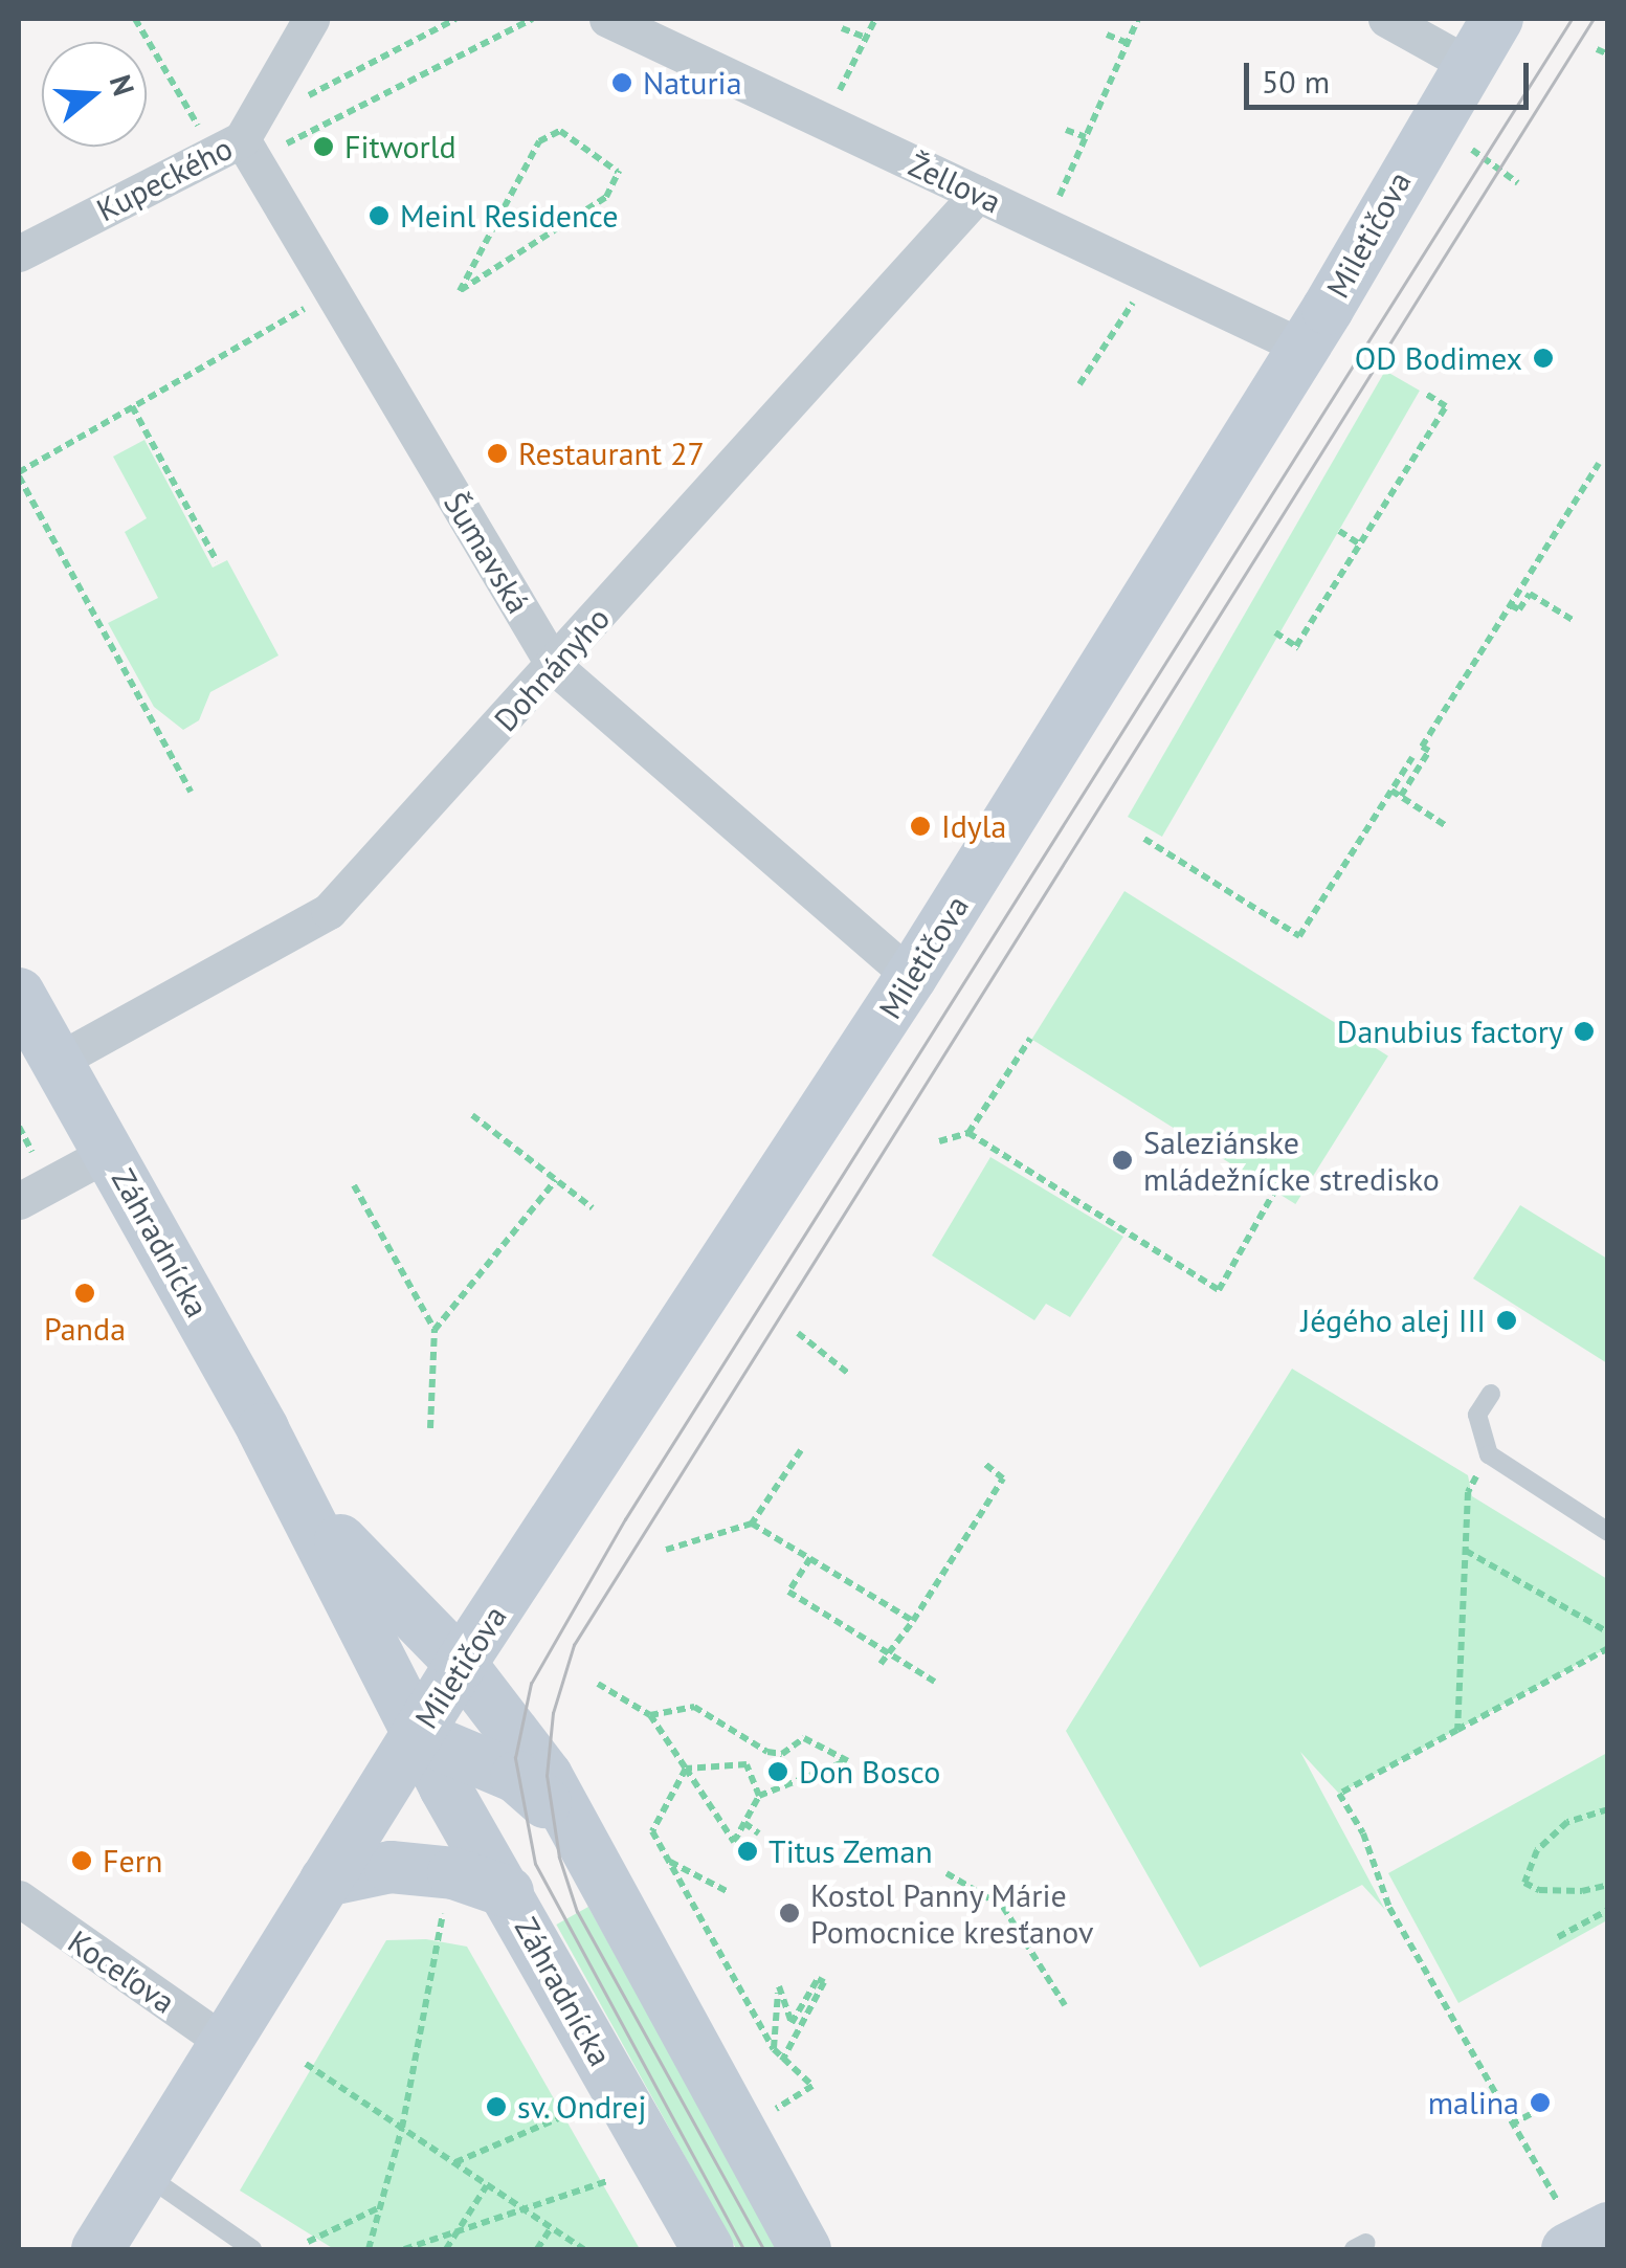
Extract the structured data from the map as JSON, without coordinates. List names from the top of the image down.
{
  "streets": {
    "street": [
      "Kupeckého",
      "Žellova",
      "Miletičova",
      "Šumavská",
      "Dohnányho",
      "Záhradnícka",
      "Koceľova"
    ]
  },
  "crossings": [
    ["Kupeckého", "Šumavská"],
    ["Žellova", "Miletičova"],
    ["Žellova", "Dohnányho"],
    ["Miletičova", "Šumavská"],
    ["Miletičova", "Záhradnícka"],
    ["Miletičova", "Koceľova"],
    ["Šumavská", "Dohnányho"],
    ["Dohnányho", "Záhradnícka"]
  ],
  "places": [
    "Naturia",
    "Fitworld",
    "Meinl Residence",
    "OD Bodimex",
    "Restaurant 27",
    "Idyla",
    "Danubius factory",
    "Saleziánske mládežnícke stredisko",
    "Panda",
    "Jégého alej III",
    "Don Bosco",
    "Titus Zeman",
    "Fern",
    "Kostol Panny Márie Pomocnice kresťanov",
    "malina",
    "sv. Ondrej"
  ],
  "scale_bar": "50 m",
  "north": "right"
}
